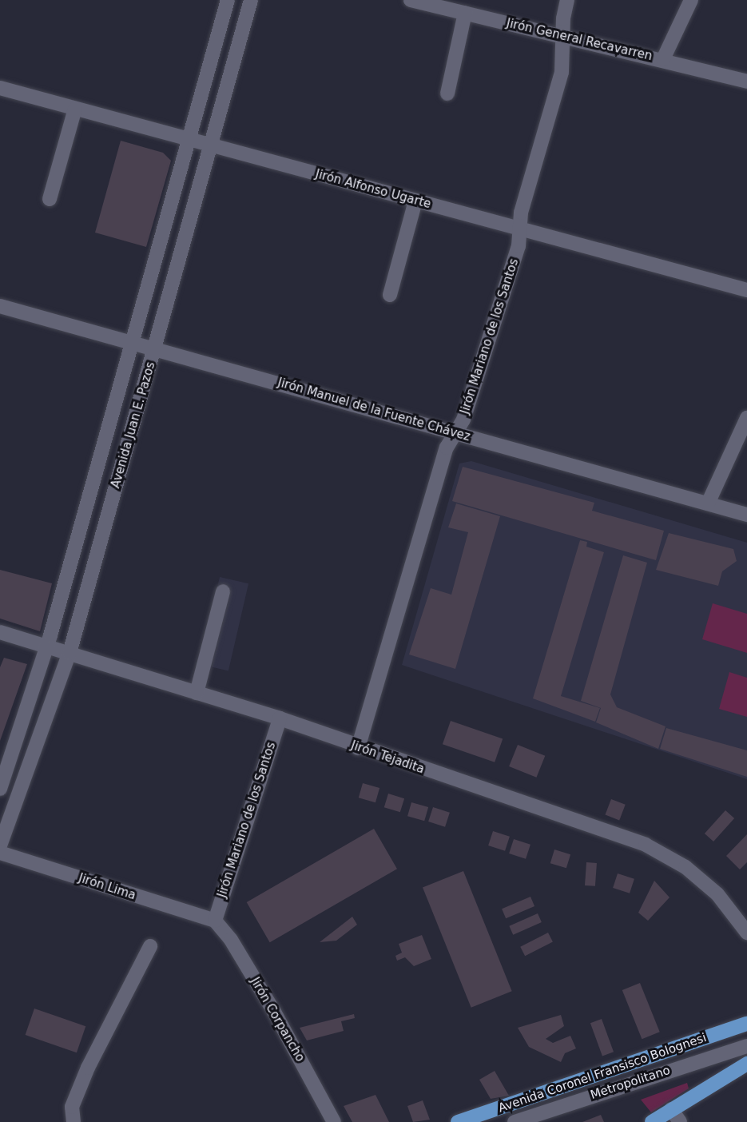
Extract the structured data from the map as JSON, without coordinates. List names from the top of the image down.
{
  "streets": {
    "main road": ["Avenida Coronel Fransisco Bolognesi"],
    "street": [
      "Jirón General Recavarren",
      "Jirón Alfonso Ugarte",
      "Jirón Mariano de los Santos",
      "Jirón Manuel de la Fuente Chávez",
      "Avenida Juan E. Pazos",
      "Jirón Tejadita",
      "Jirón Lima",
      "Jirón Corpancho",
      "Metropolitano"
    ]
  },
  "crossings": [
    ["Jirón General Recavarren", "Jirón Mariano de los Santos"],
    ["Jirón Alfonso Ugarte", "Jirón Mariano de los Santos"],
    ["Jirón Alfonso Ugarte", "Avenida Juan E. Pazos"],
    ["Jirón Mariano de los Santos", "Jirón Manuel de la Fuente Chávez"],
    ["Jirón Mariano de los Santos", "Jirón Tejadita"],
    ["Jirón Mariano de los Santos", "Jirón Lima"],
    ["Jirón Mariano de los Santos", "Jirón Corpancho"],
    ["Jirón Manuel de la Fuente Chávez", "Avenida Juan E. Pazos"],
    ["Avenida Juan E. Pazos", "Jirón Tejadita"],
    ["Jirón Lima", "Jirón Corpancho"]
  ]
}
